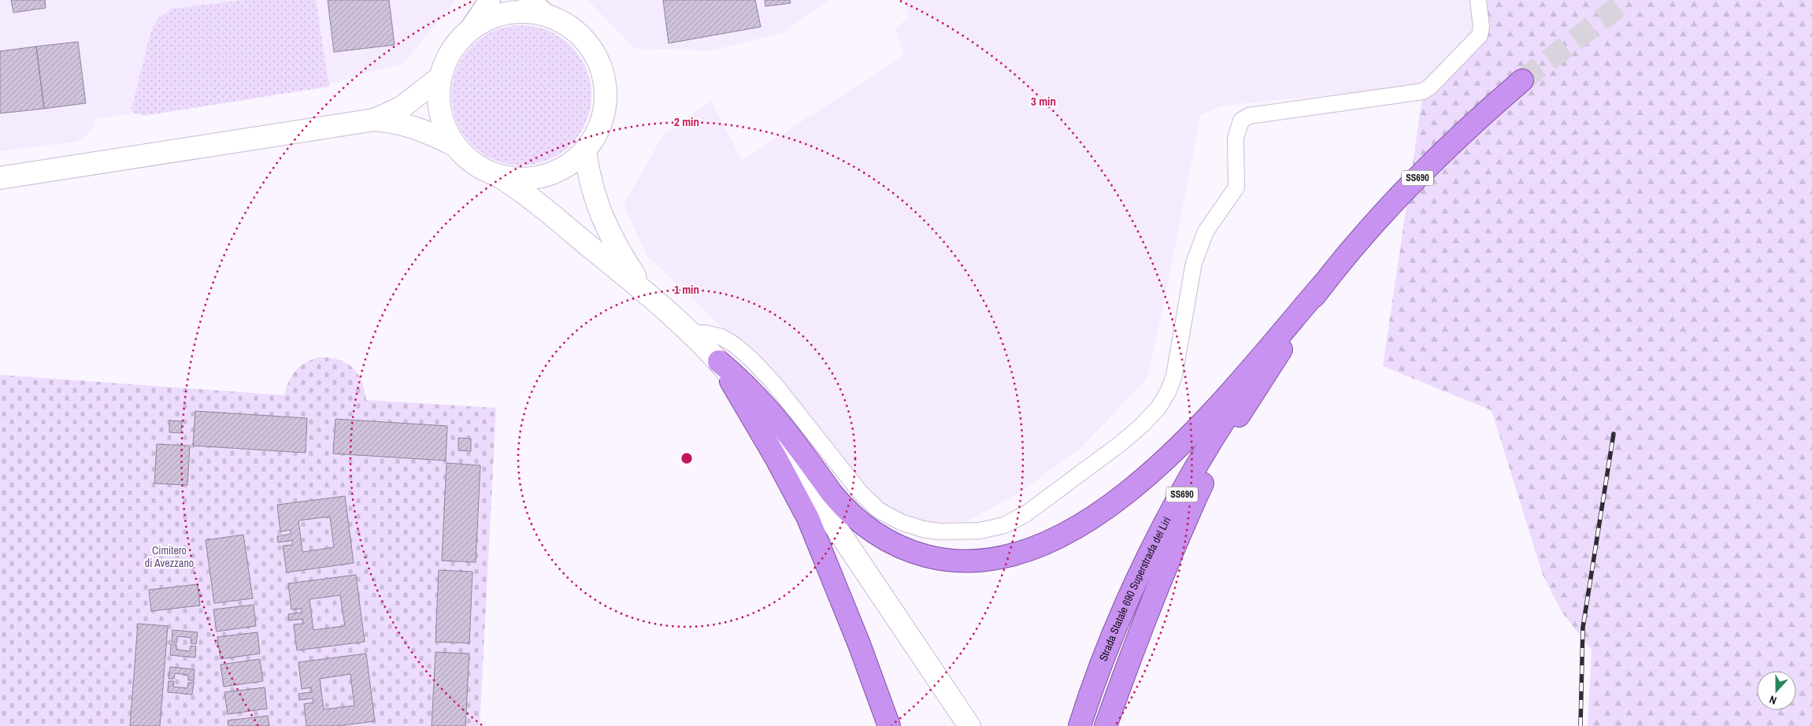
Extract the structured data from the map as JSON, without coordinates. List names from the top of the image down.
{
  "streets": {
    "highway": ["SS690", "Strada Statale 690 Superstrada del Liri"]
  },
  "parks": ["Cimitero di Avezzano"],
  "north": "bottom",
  "rings": ["3 min", "2 min", "1 min"]
}
